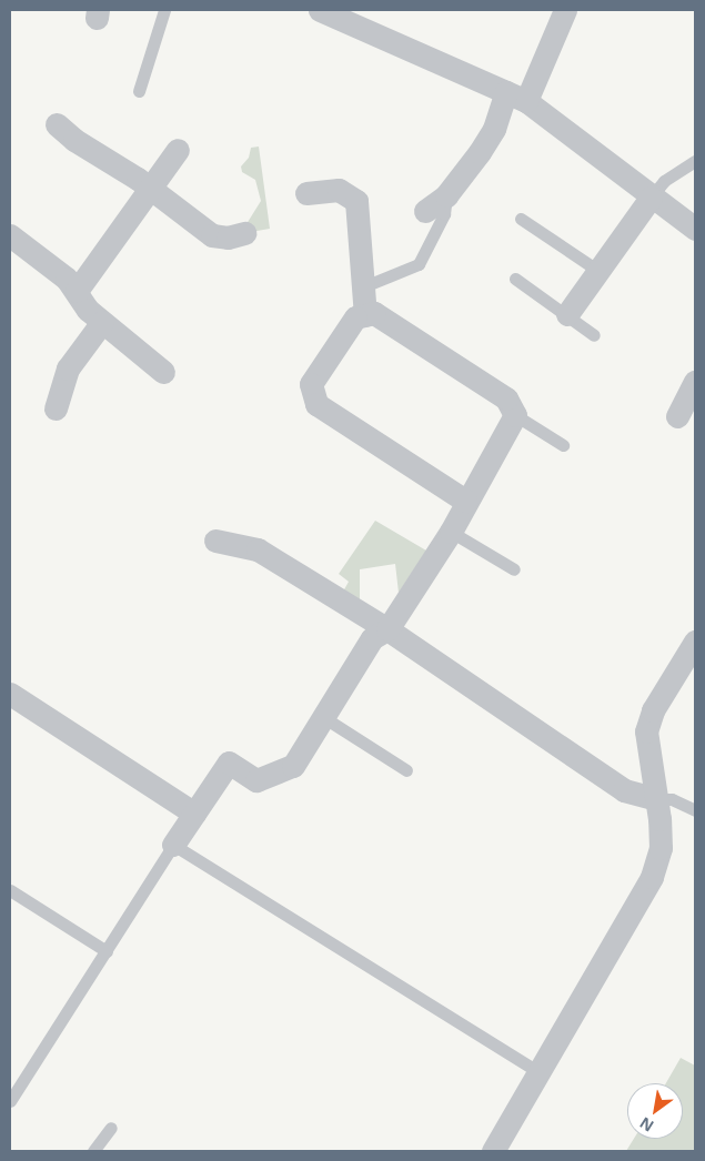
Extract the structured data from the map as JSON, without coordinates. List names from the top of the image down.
{
  "north": "bottom left"
}
